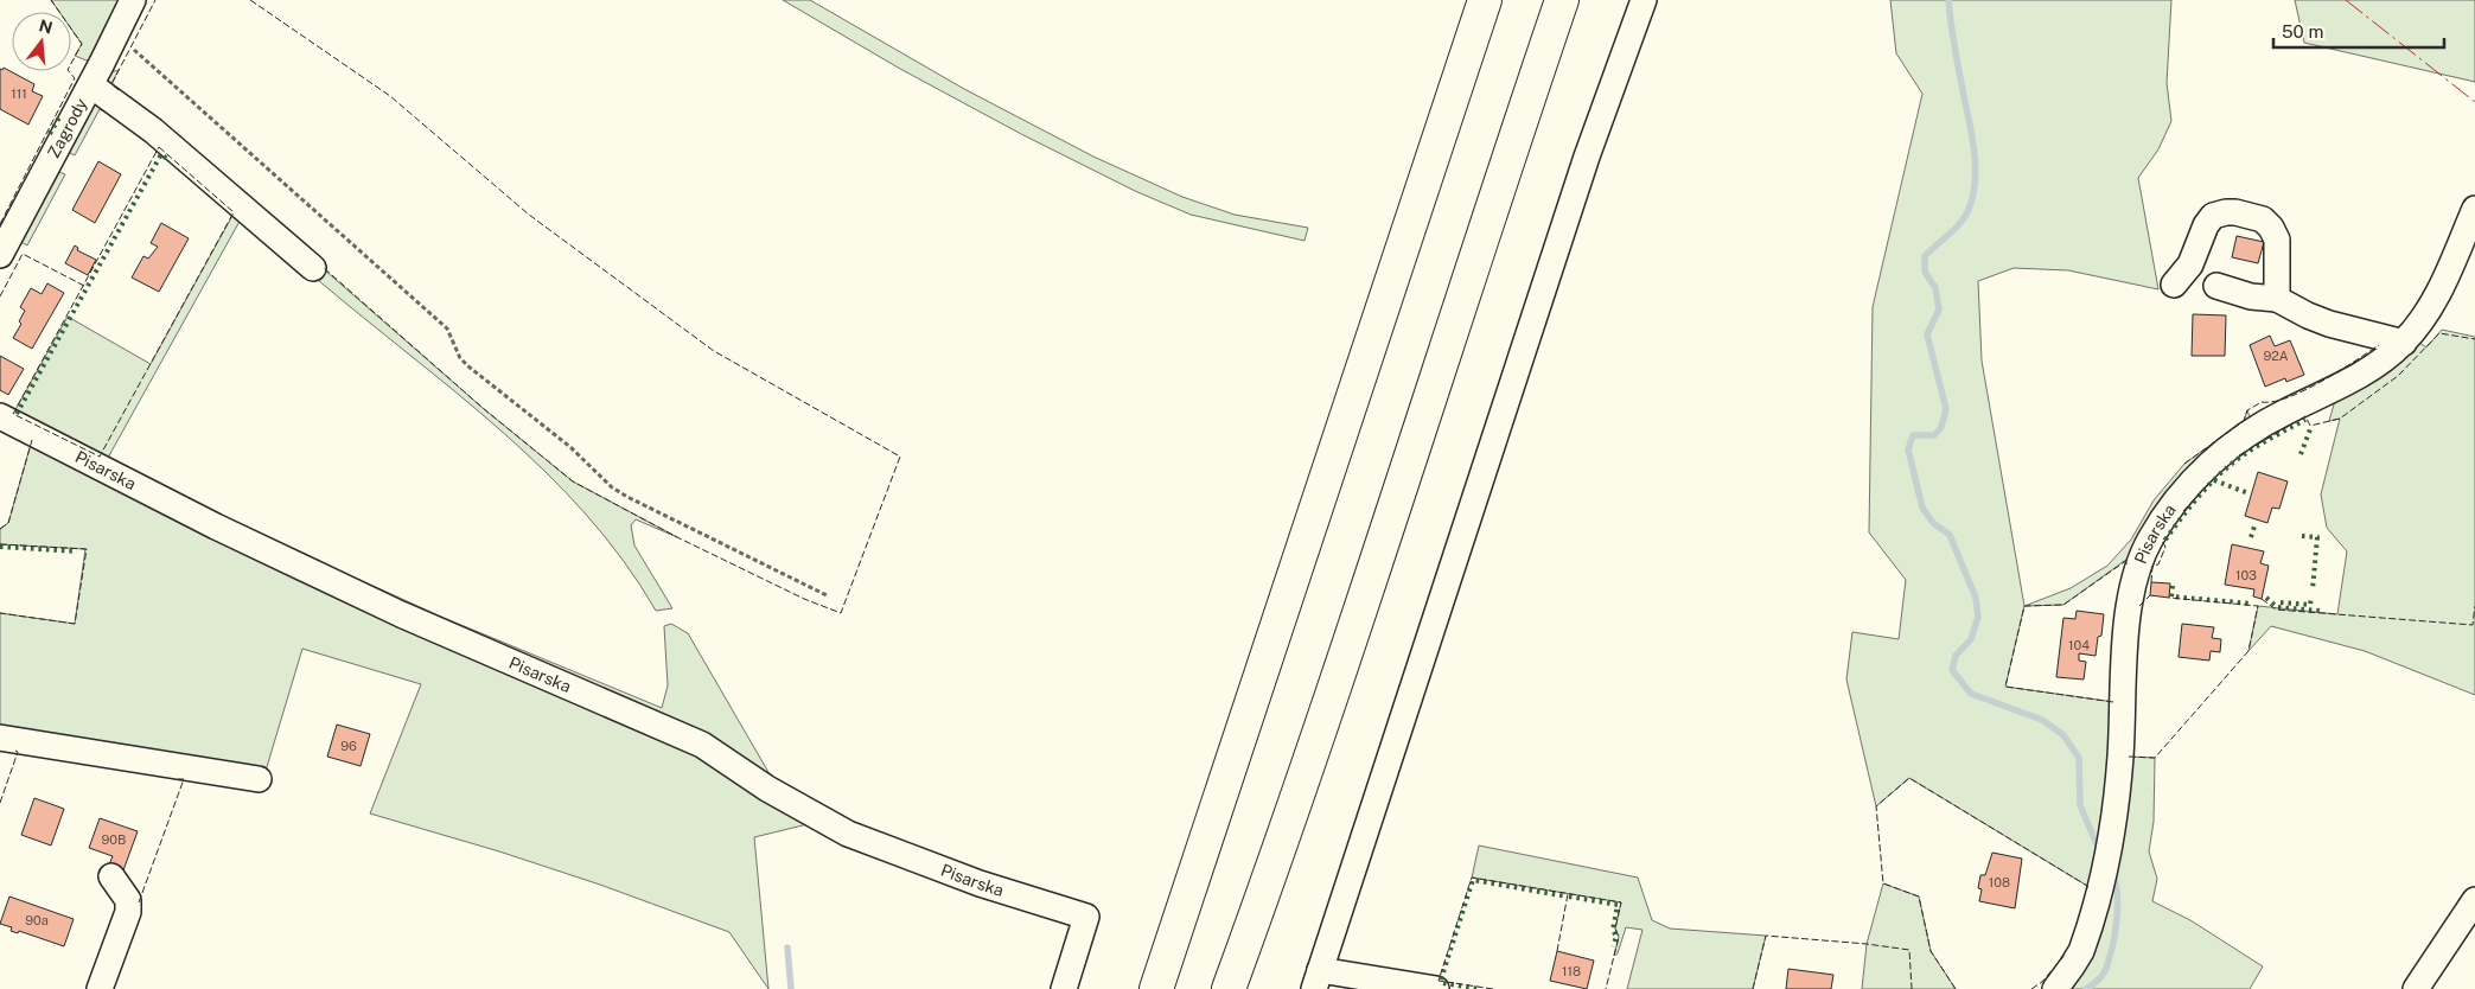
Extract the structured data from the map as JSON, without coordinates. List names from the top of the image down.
{
  "streets": {
    "street": ["Zagrody", "Pisarska"]
  },
  "house_numbers": [
    "111",
    "92A",
    "103",
    "104",
    "96",
    "90B",
    "108",
    "90a",
    "118"
  ],
  "scale_bar": "50 m",
  "north": "top"
}
